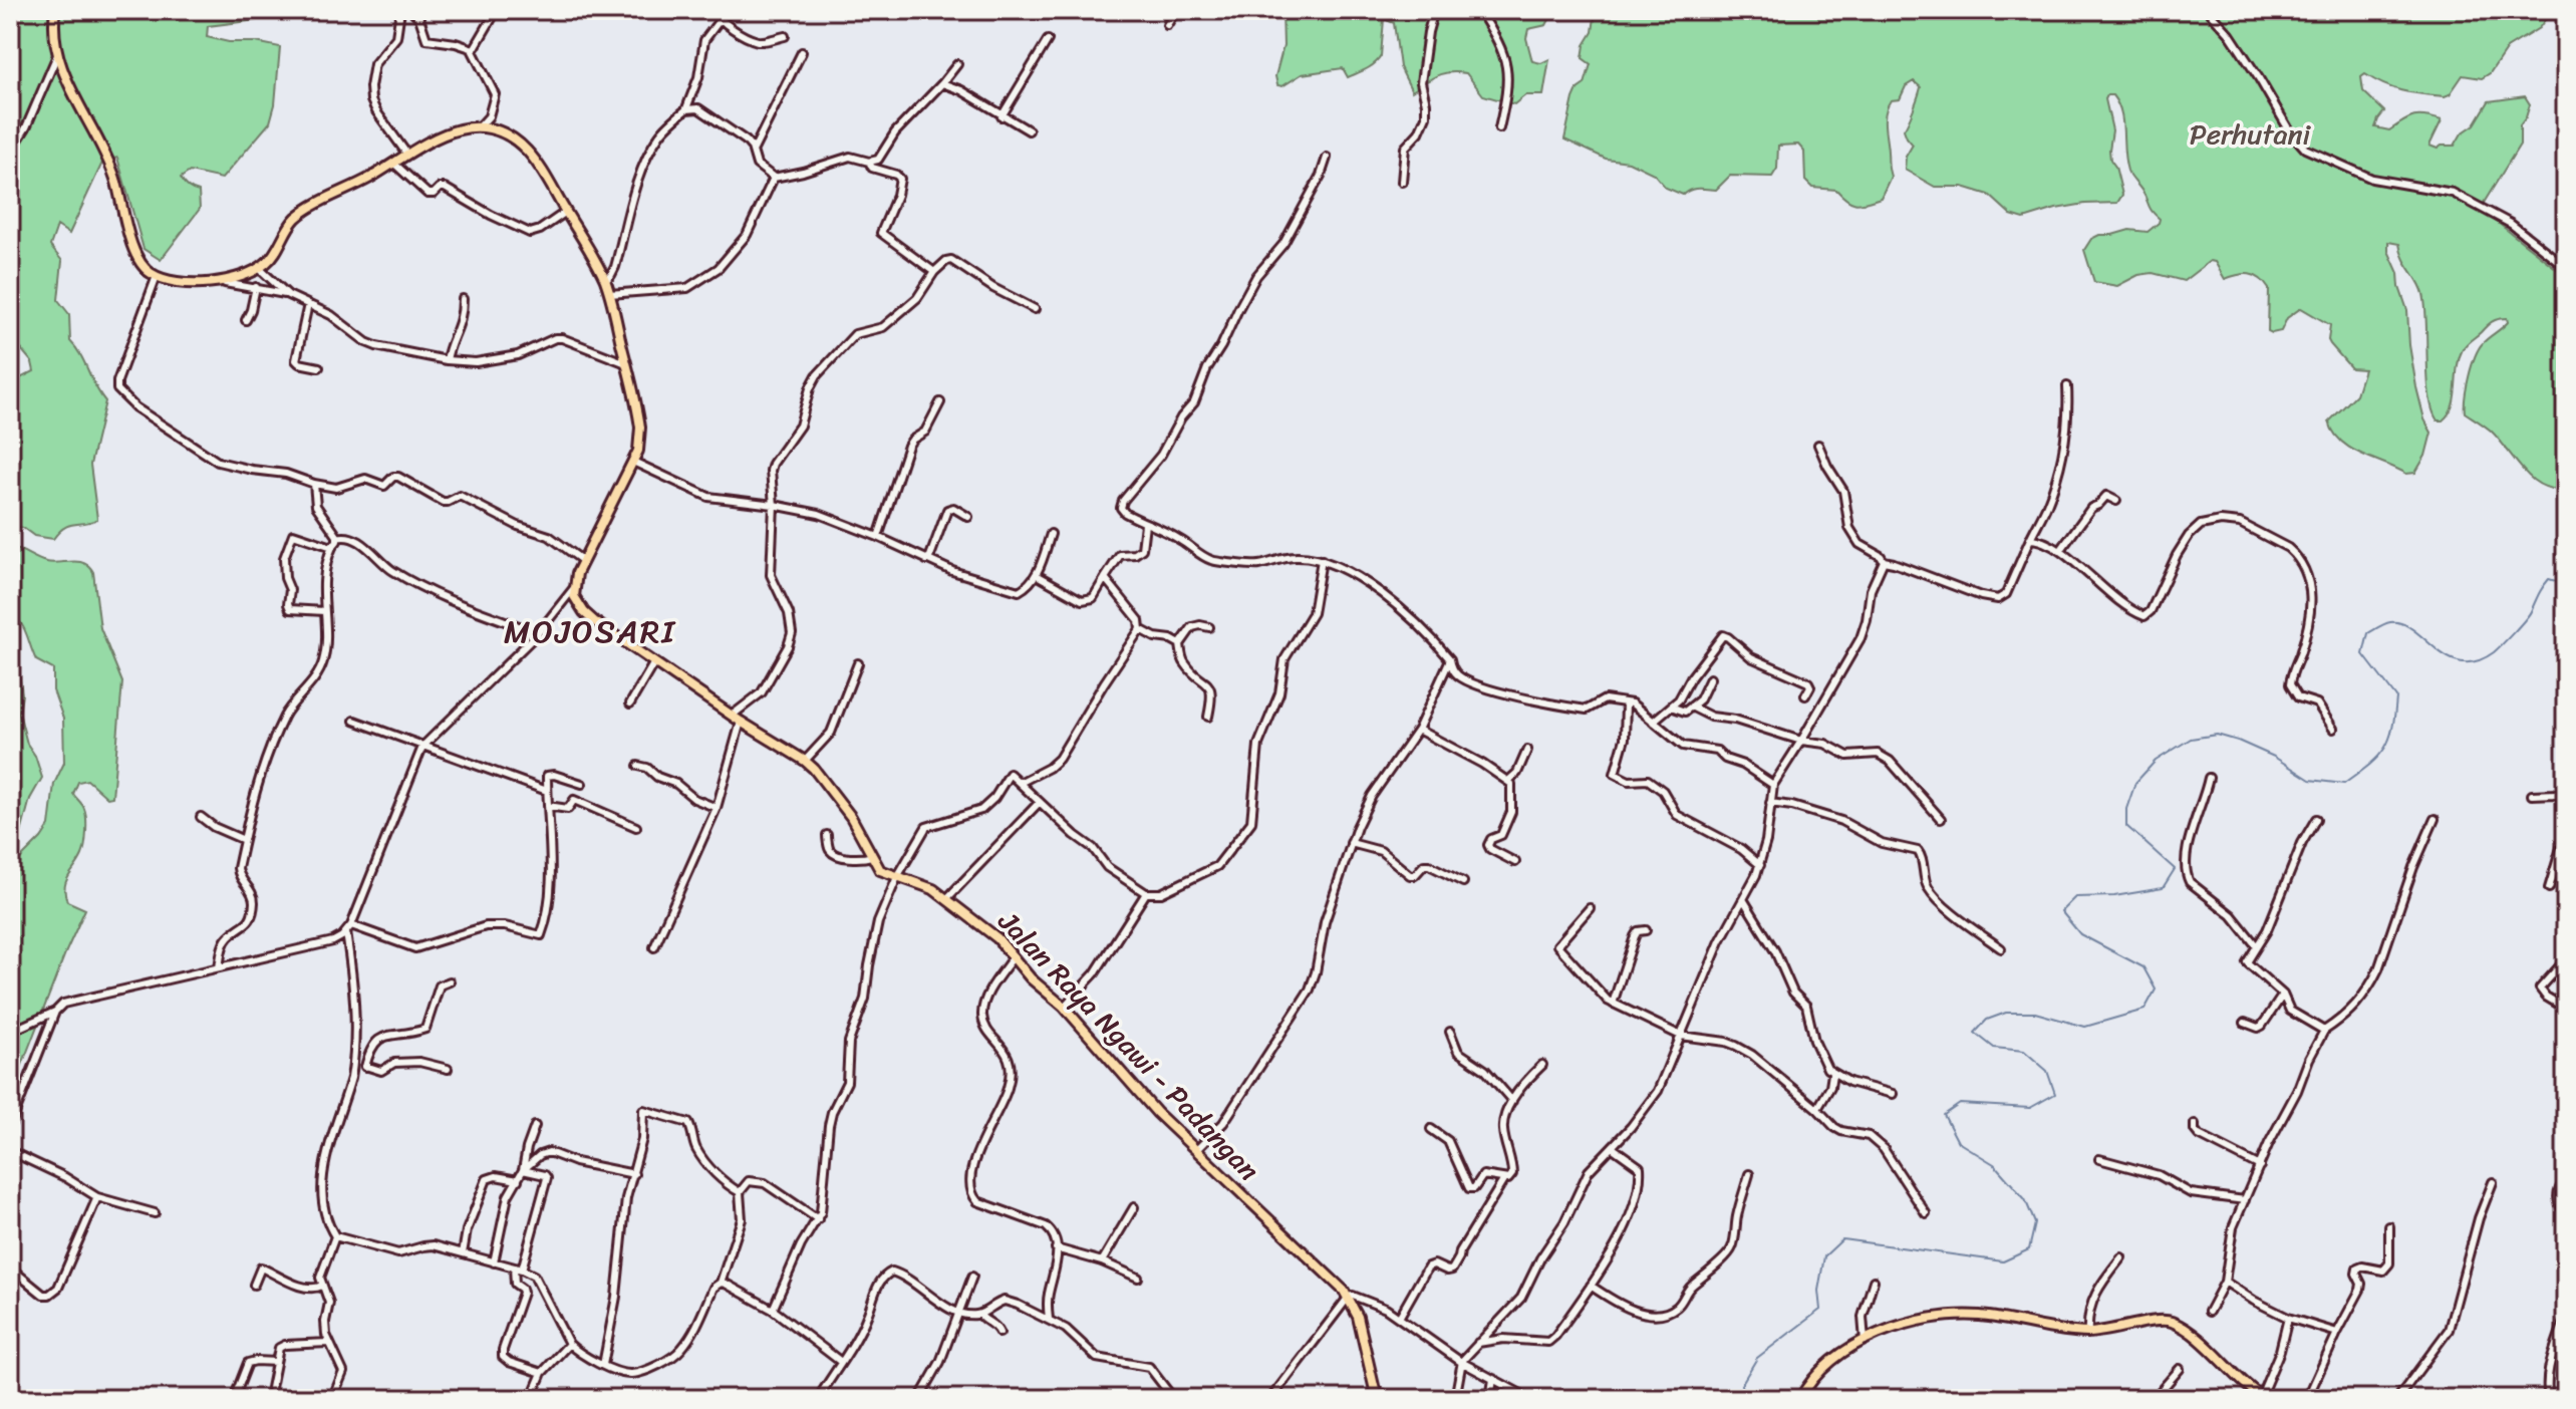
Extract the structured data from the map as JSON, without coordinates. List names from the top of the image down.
{
  "streets": {
    "highway": ["Jalan Raya Ngawi - Padangan"]
  },
  "districts": ["MOJOSARI"],
  "parks": ["Perhutani"]
}
